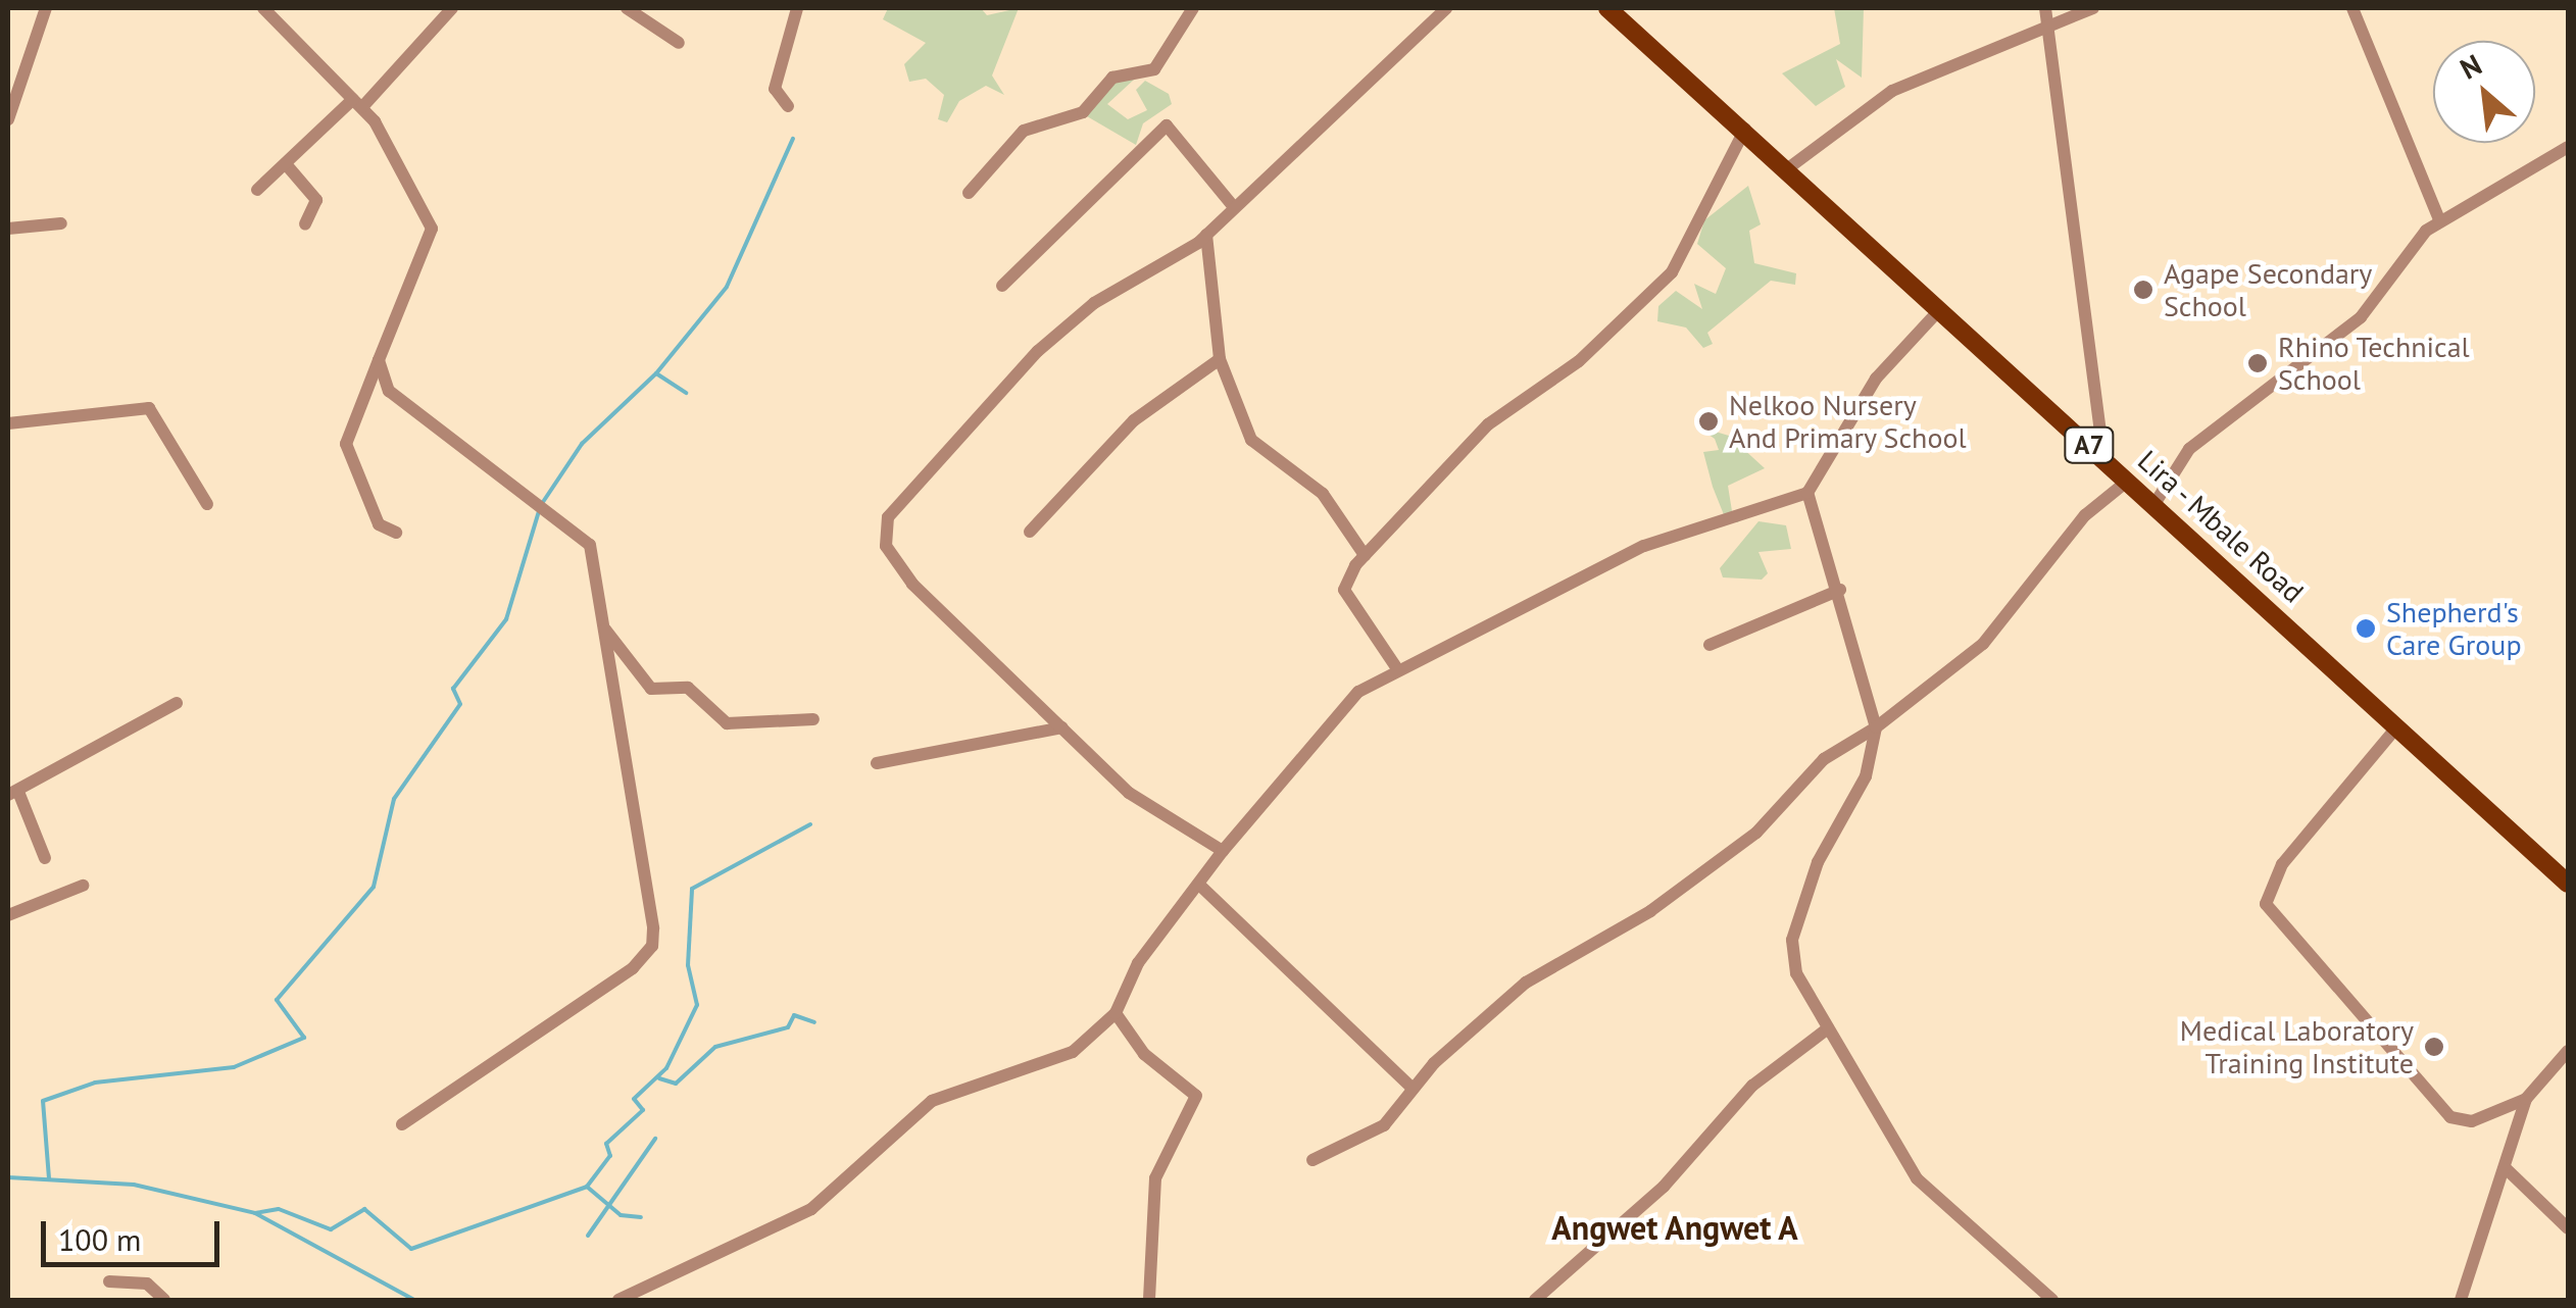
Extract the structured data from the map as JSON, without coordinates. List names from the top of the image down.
{
  "streets": {
    "main road": ["A7", "Lira - Mbale Road"]
  },
  "districts": ["Angwet Angwet A"],
  "places": [
    "Agape Secondary School",
    "Rhino Technical School",
    "Nelkoo Nursery And Primary School",
    "Shepherd's Care Group",
    "Medical Laboratory Training Institute"
  ],
  "scale_bar": "100 m",
  "north": "top left"
}
